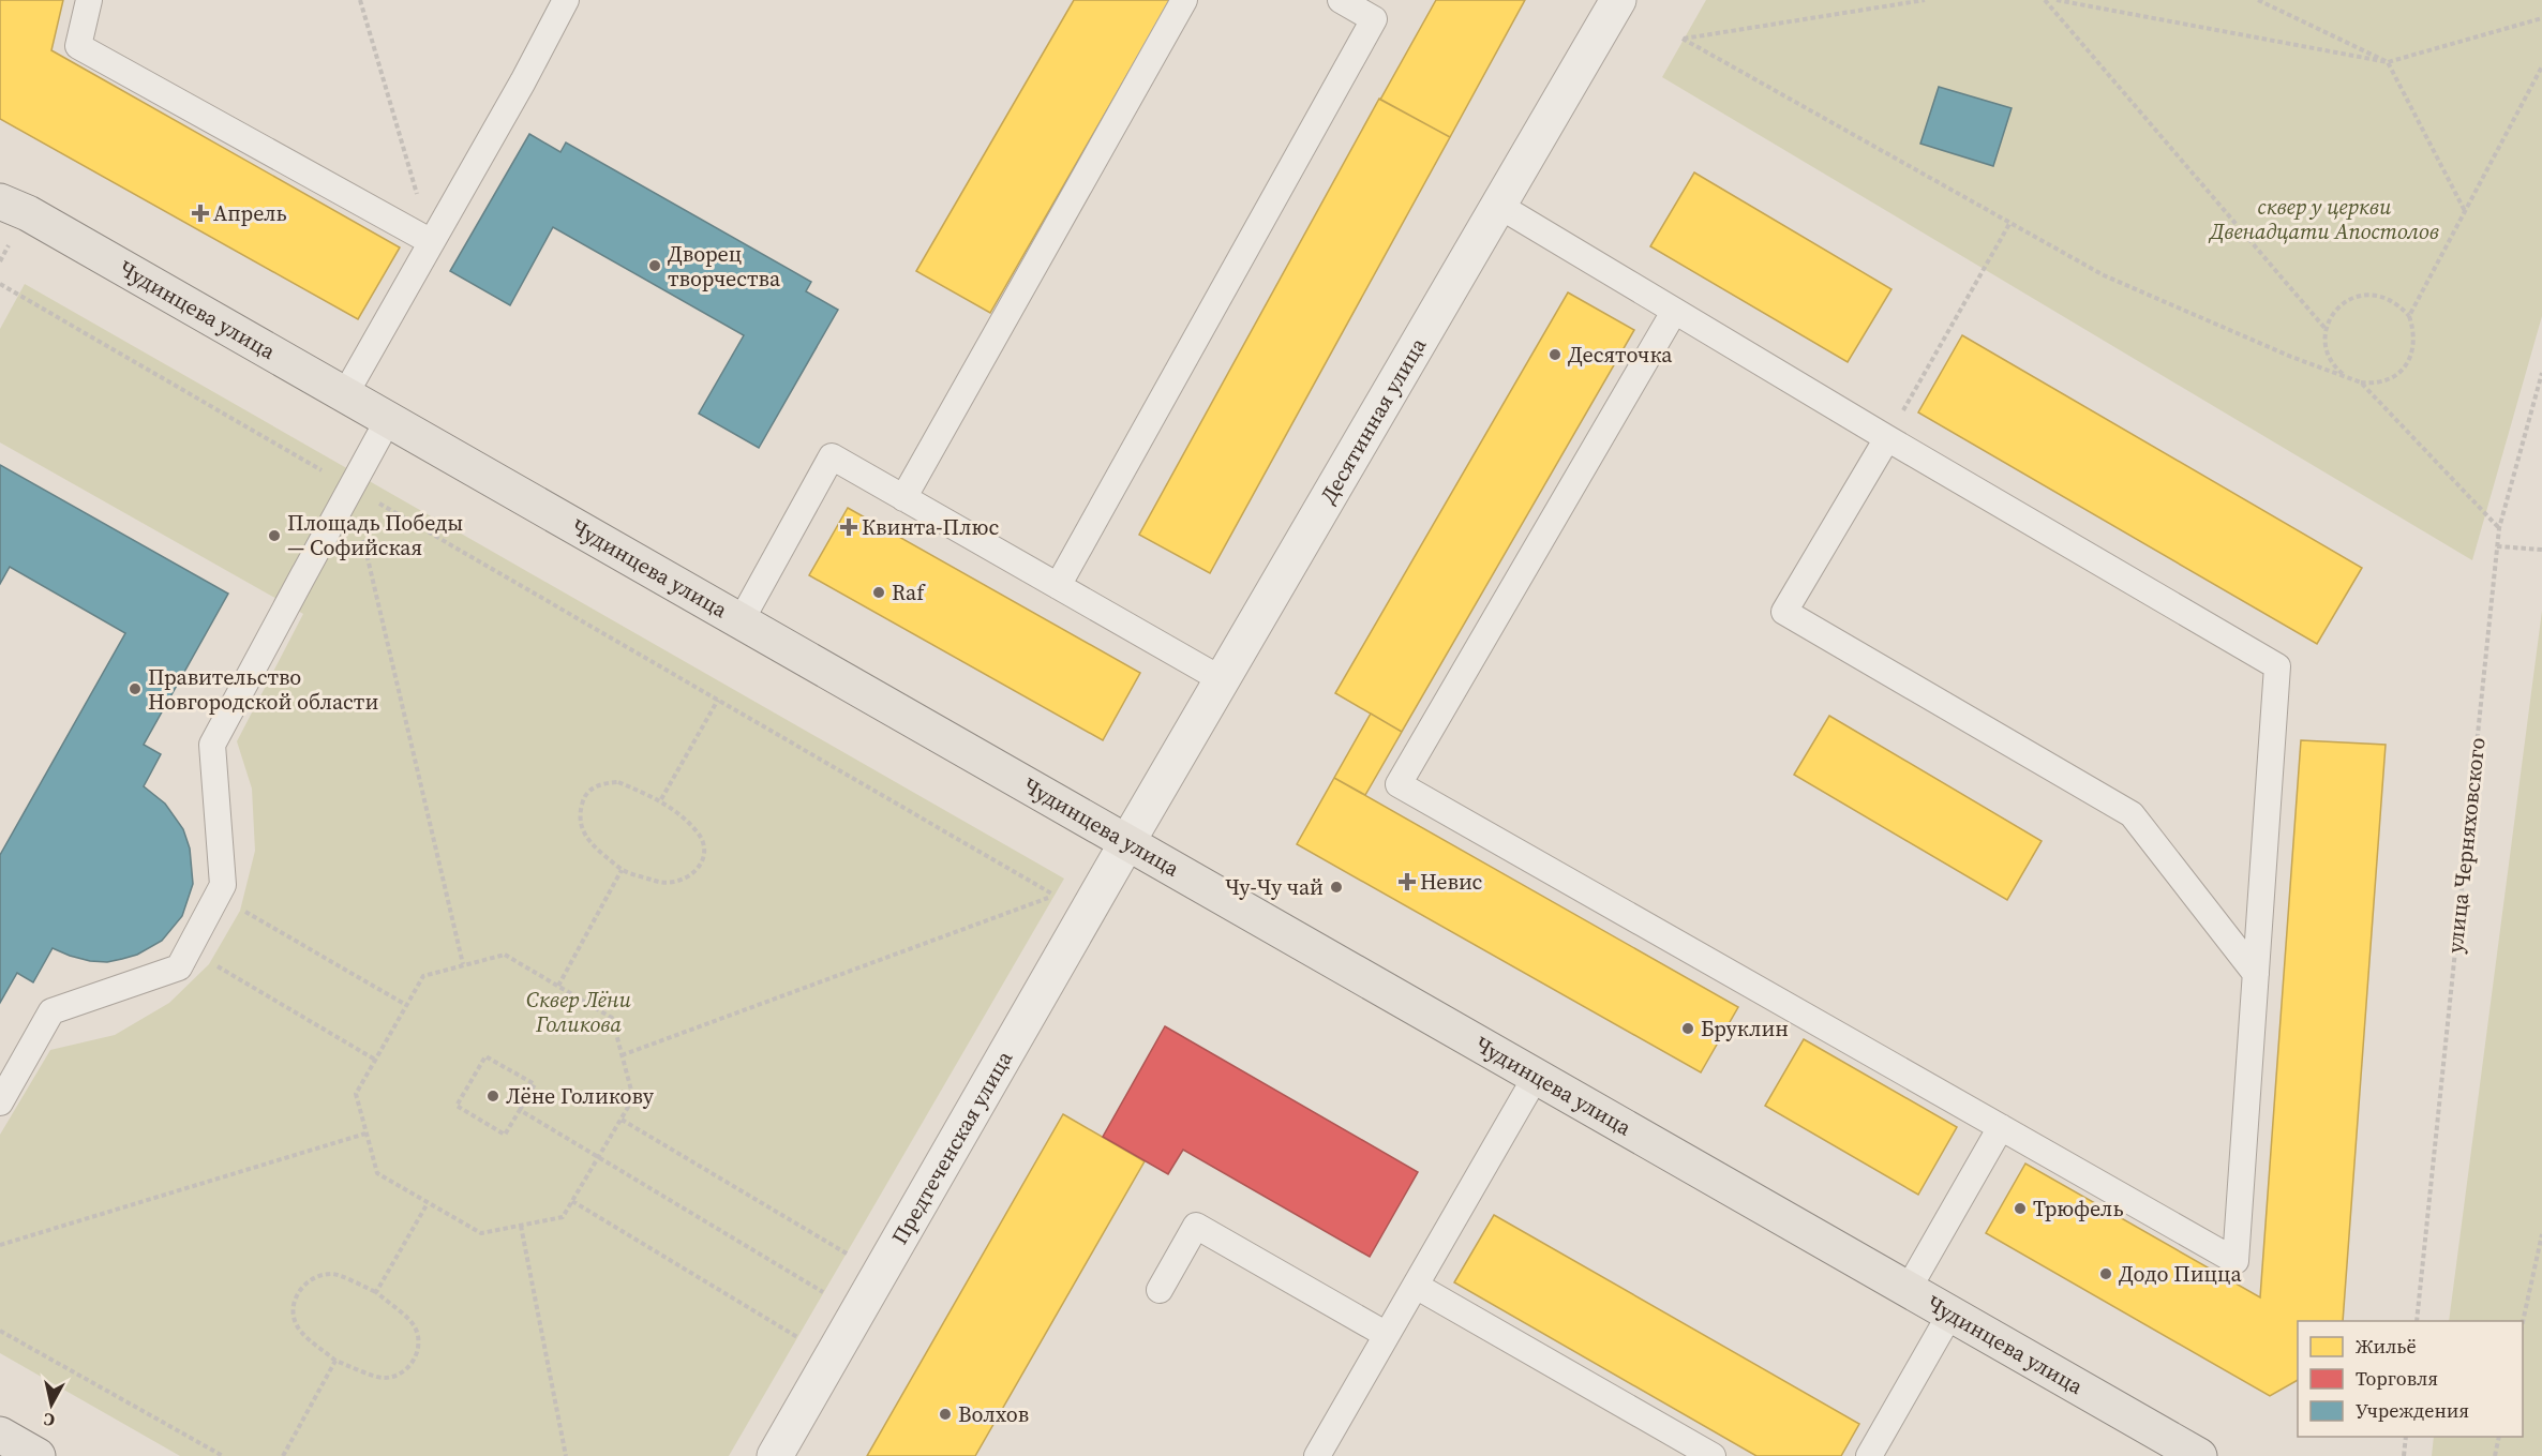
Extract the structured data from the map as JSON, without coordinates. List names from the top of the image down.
{
  "streets": {
    "main road": ["Чудинцева улица"],
    "street": ["Десятинная улица", "Предтеченская улица"],
    "path": ["улица Черняховского"]
  },
  "crossings": [
    ["Чудинцева улица", "Десятинная улица"],
    ["Чудинцева улица", "Предтеченская улица"],
    ["Десятинная улица", "Предтеченская улица"]
  ],
  "parks": ["сквер у церкви Двенадцати Апостолов", "Сквер Лёни Голикова"],
  "places": {
    "health": ["Апрель", "Квинта-Плюс", "Невис"],
    "other": [
      "Дворец творчества",
      "Десяточка",
      "Площадь Победы — Софийская",
      "Raf",
      "Правительство Новгородской области",
      "Чу-Чу чай",
      "Бруклин",
      "Лёне Голикову",
      "Трюфель",
      "Додо Пицца",
      "Волхов"
    ]
  },
  "legend": ["Жильё", "Торговля", "Учреждения"],
  "north": "bottom"
}
